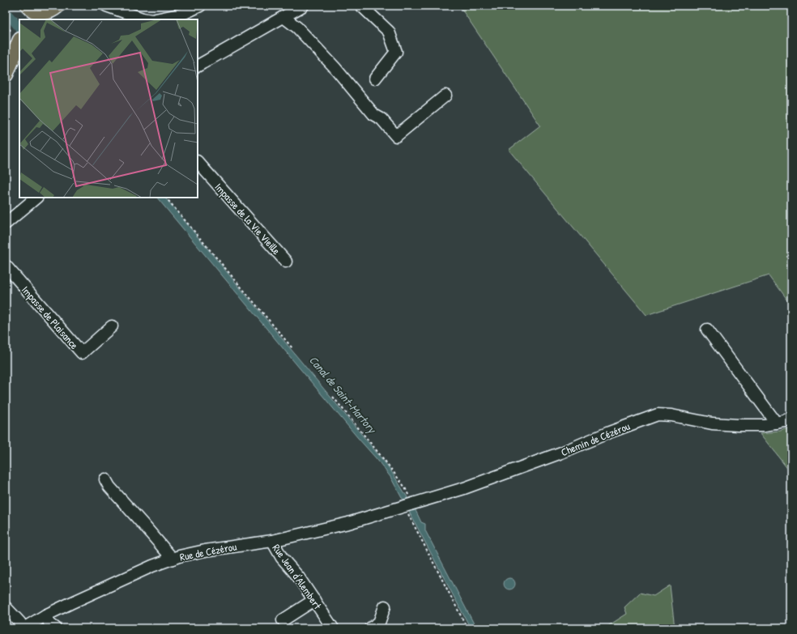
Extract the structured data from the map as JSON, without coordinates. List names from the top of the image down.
{
  "streets": {
    "street": [
      "Impasse de la Vie Vieille",
      "Impasse de Plaisance",
      "Chemin de Cézérou",
      "Rue de Cézérou",
      "Rue Jean d'Alembert"
    ]
  },
  "crossings": [
    ["Chemin de Cézérou", "Rue de Cézérou"],
    ["Rue de Cézérou", "Rue Jean d'Alembert"]
  ],
  "water": ["Canal de Saint-Martory"]
}
